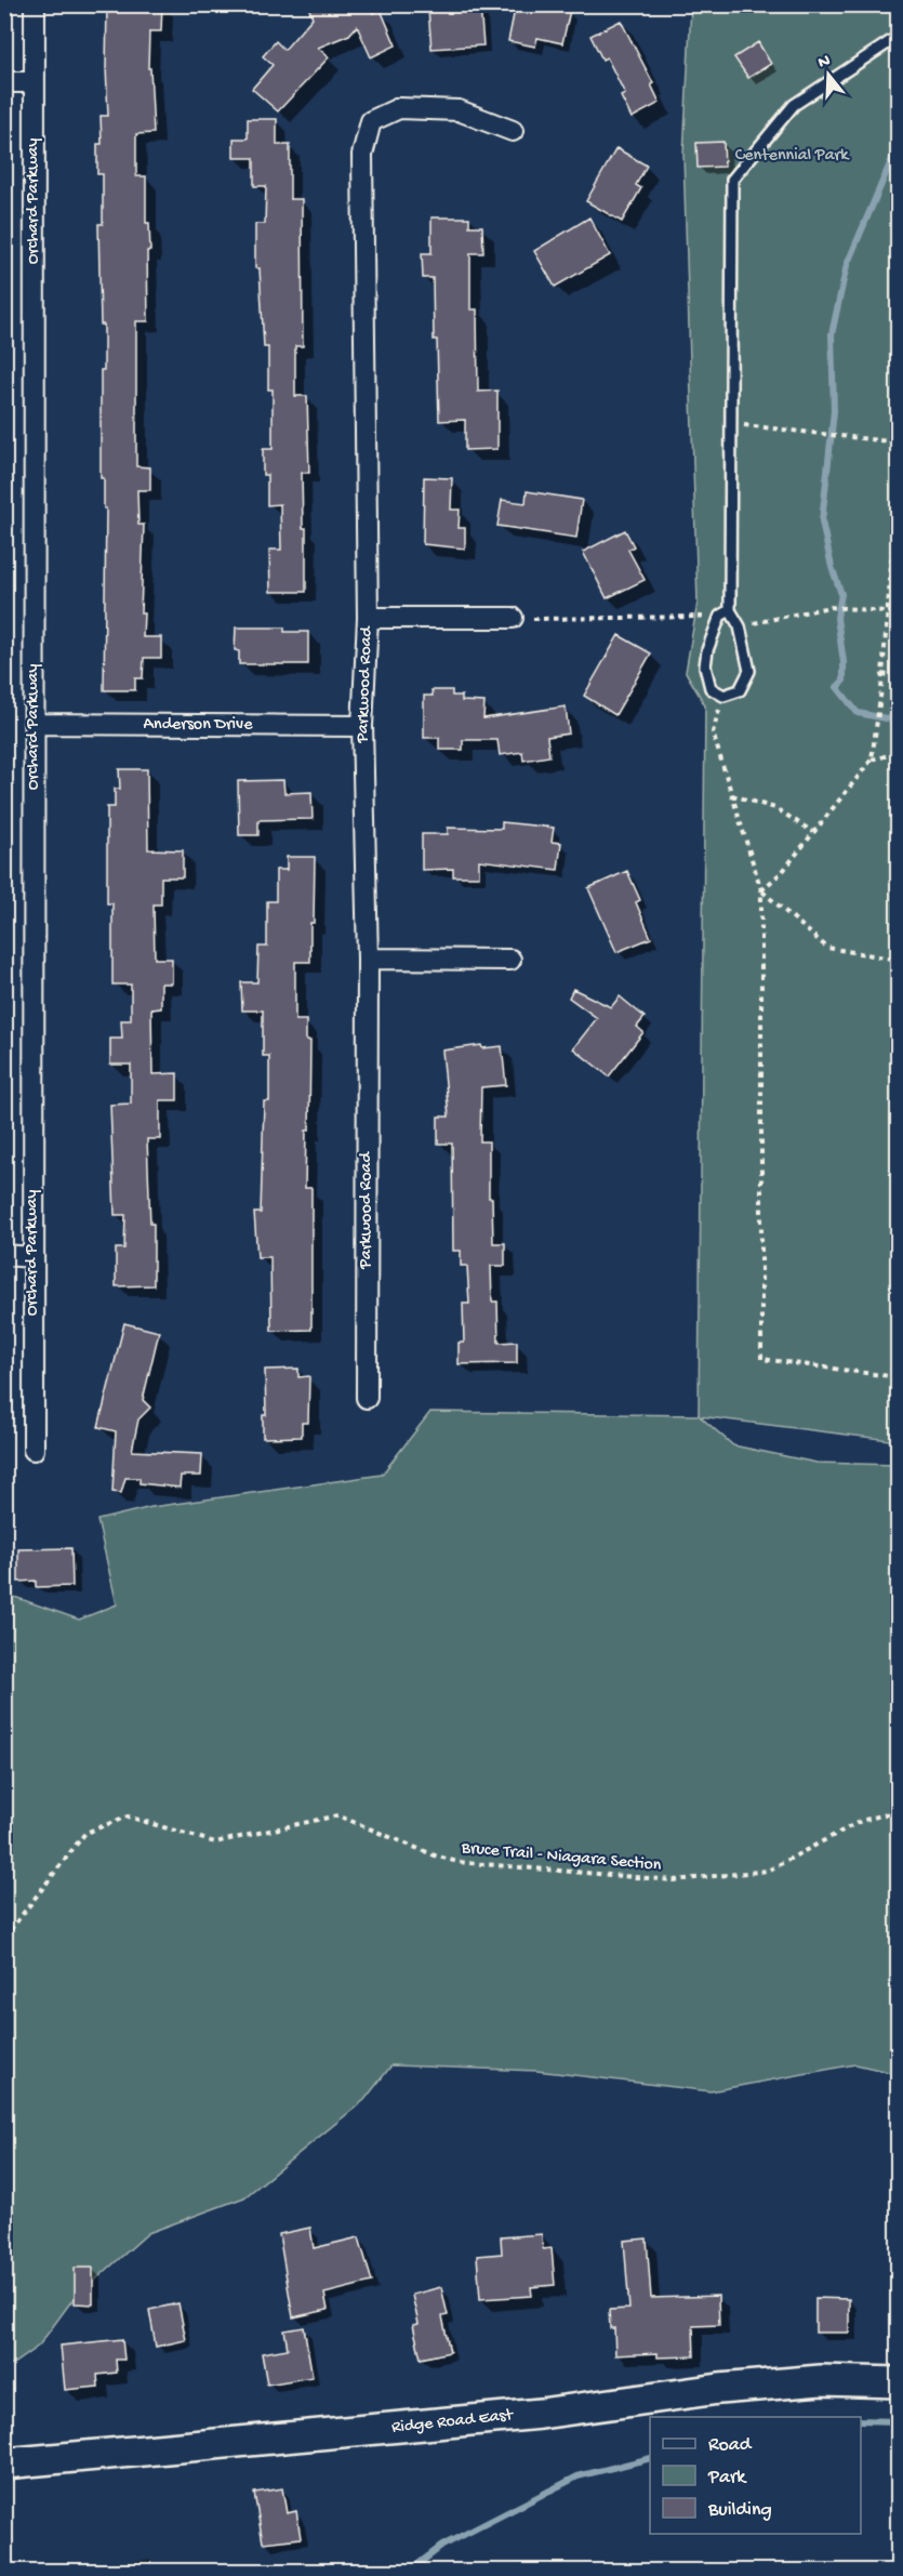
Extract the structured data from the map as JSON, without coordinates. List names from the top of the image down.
{
  "streets": {
    "main road": ["Ridge Road East"],
    "street": ["Orchard Parkway", "Parkwood Road", "Anderson Drive"],
    "path": ["Bruce Trail - Niagara Section"]
  },
  "crossings": [
    ["Orchard Parkway", "Anderson Drive"],
    ["Parkwood Road", "Anderson Drive"]
  ],
  "parks": ["Centennial Park"],
  "legend": ["Road", "Park", "Building"],
  "north": "top"
}
